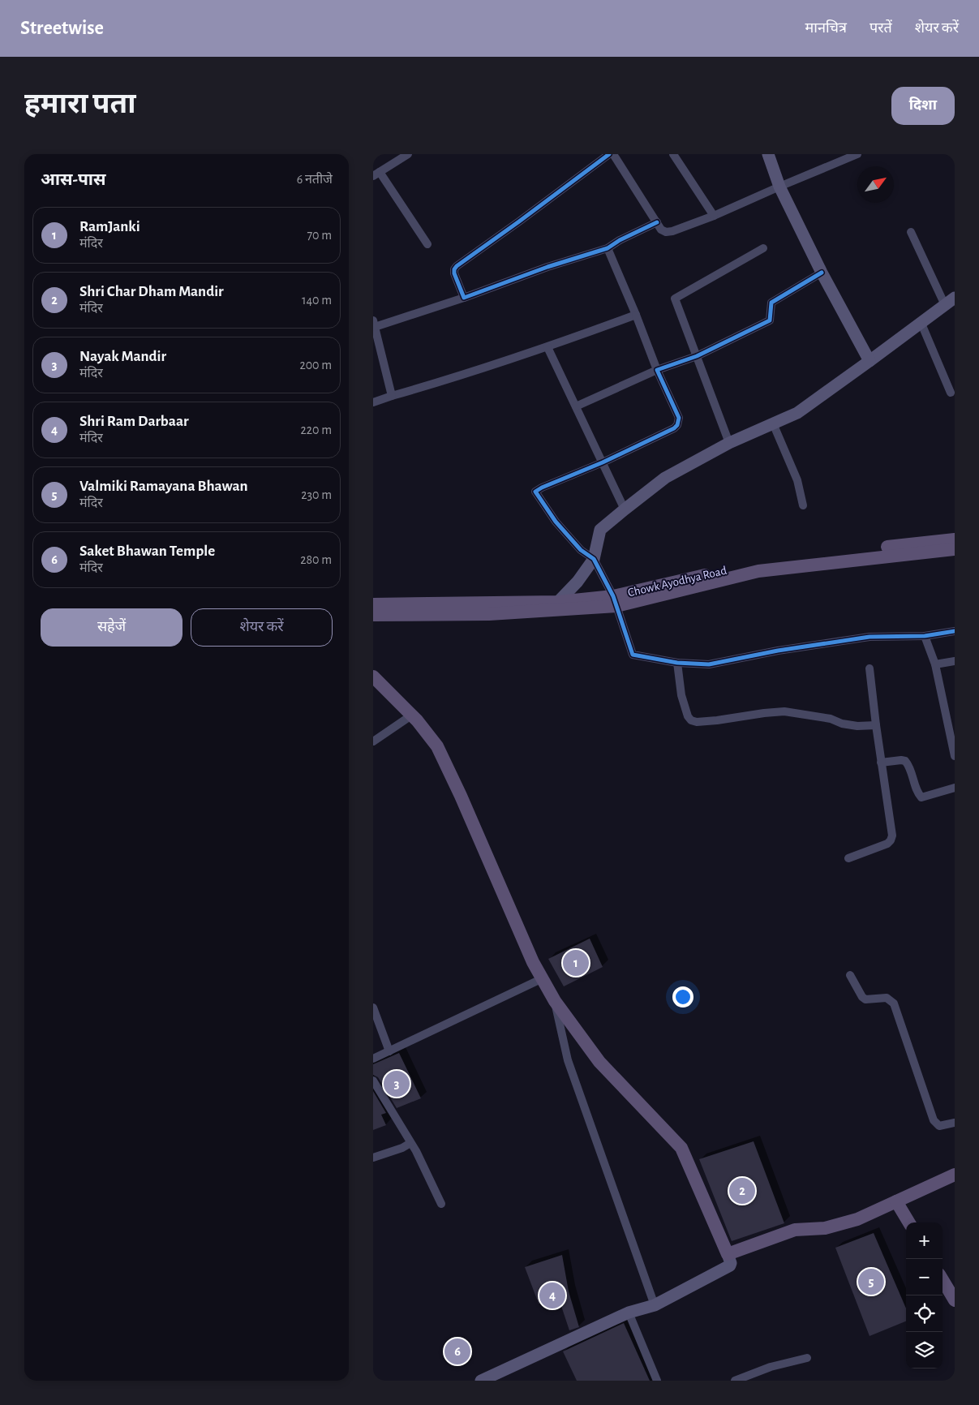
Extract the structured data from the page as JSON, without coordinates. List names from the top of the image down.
{
  "streets": {
    "main road": ["Chowk Ayodhya Road"]
  },
  "north": "top right",
  "page": {
    "header": "Streetwise",
    "nav": ["मानचित्र", "परतें", "शेयर करें"],
    "buttons": [
      "दिशा",
      ["सहेजें", "शेयर करें"]
    ],
    "title": "हमारा पता",
    "heading": ["आस-पास", "6 नतीजे"],
    "list": [
      {
        "mark": "1",
        "name": "RamJanki",
        "note": "मंदिर",
        "value": "70 m"
      },
      {
        "mark": "2",
        "name": "Shri Char Dham Mandir",
        "note": "मंदिर",
        "value": "140 m"
      },
      {
        "mark": "3",
        "name": "Nayak Mandir",
        "note": "मंदिर",
        "value": "200 m"
      },
      {
        "mark": "4",
        "name": "Shri Ram Darbaar",
        "note": "मंदिर",
        "value": "220 m"
      },
      {
        "mark": "5",
        "name": "Valmiki Ramayana Bhawan",
        "note": "मंदिर",
        "value": "230 m"
      },
      {
        "mark": "6",
        "name": "Saket Bhawan Temple",
        "note": "मंदिर",
        "value": "280 m"
      }
    ],
    "pins": [
      "1",
      "3",
      "2",
      "5",
      "4",
      "6"
    ],
    "map_buttons": ["+", "−"]
  }
}
